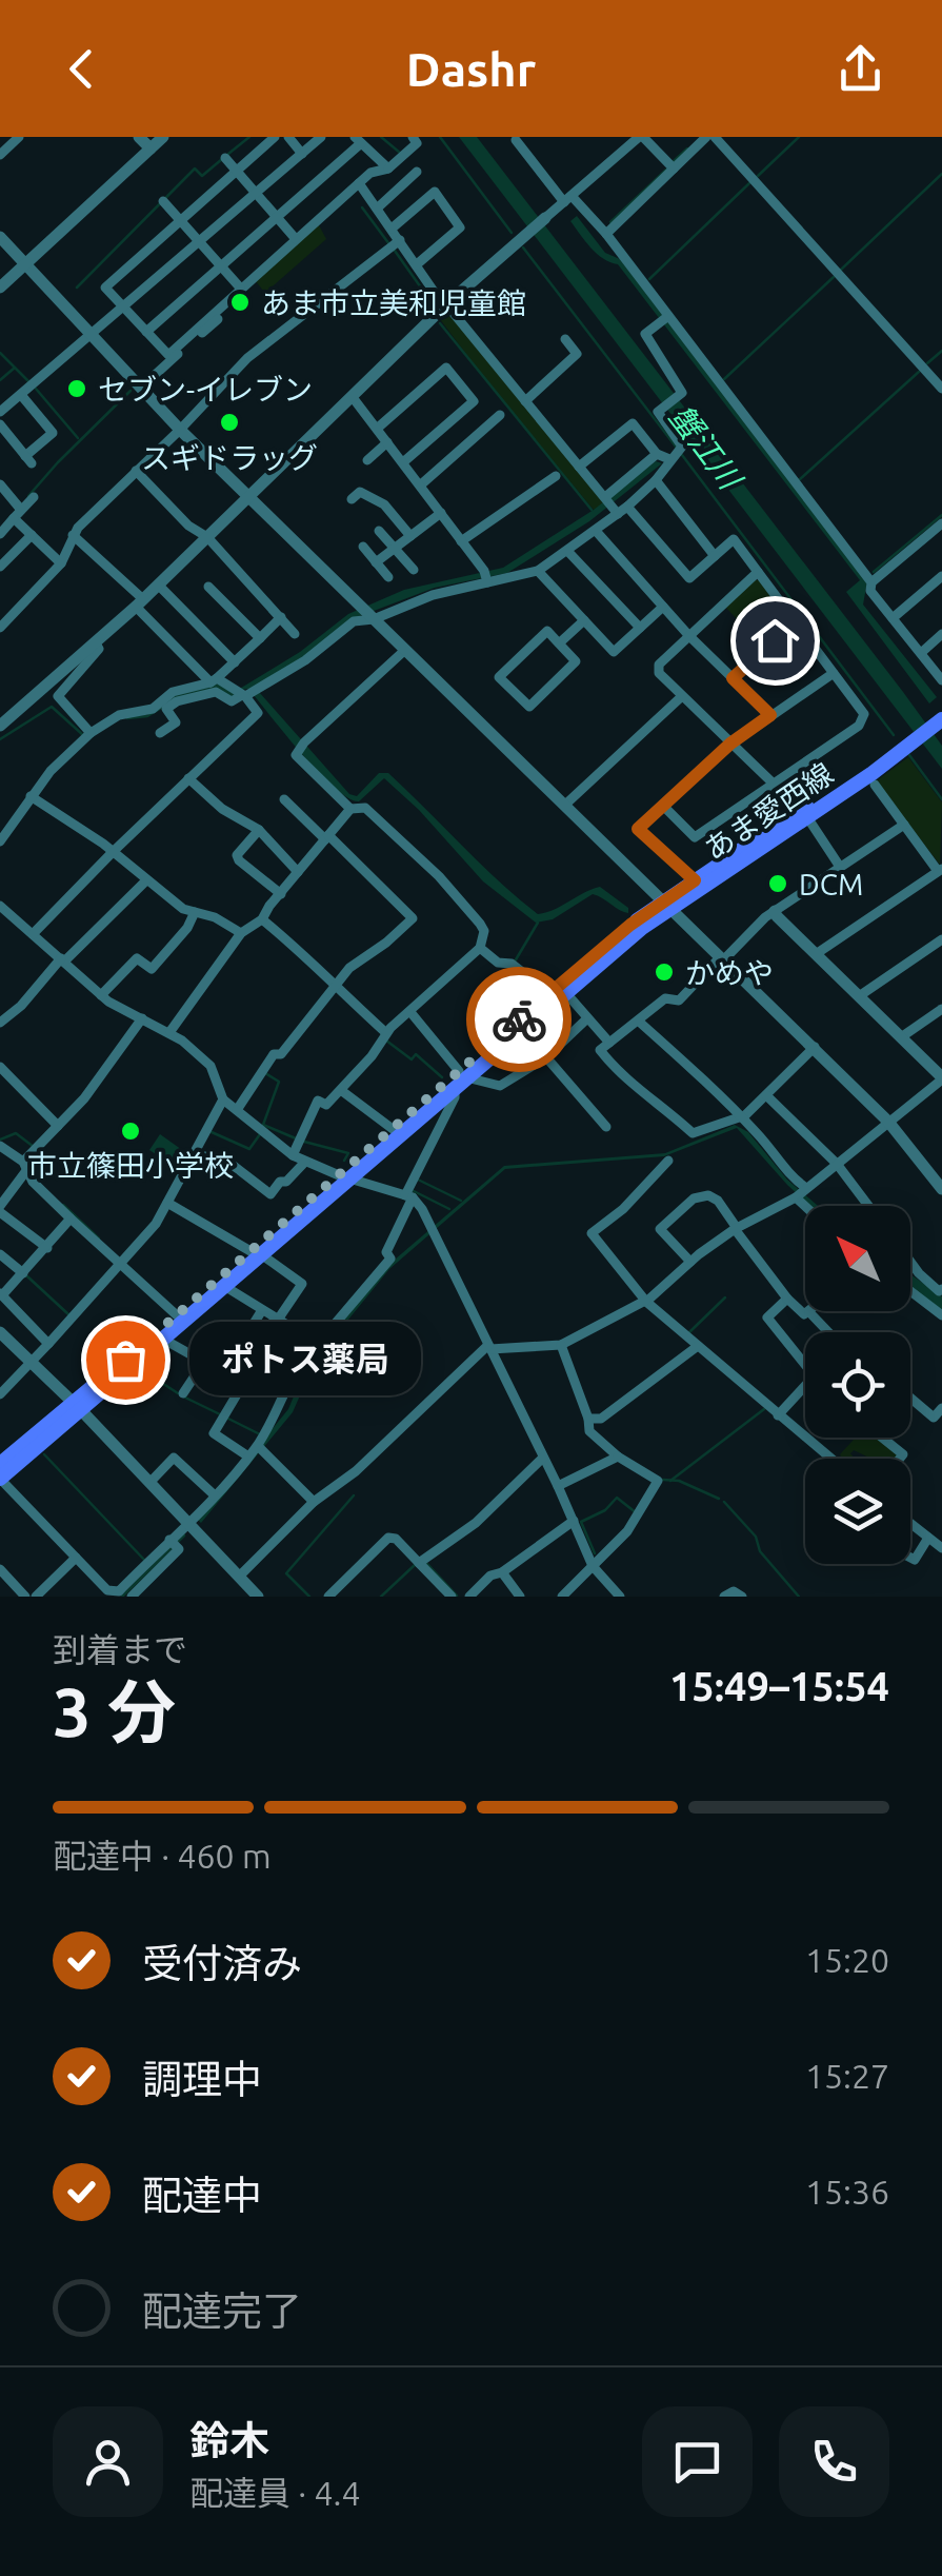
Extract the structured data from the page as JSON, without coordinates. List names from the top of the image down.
{
  "streets": {
    "main road": ["あま愛西線"]
  },
  "water": ["蟹江川"],
  "places": [
    "あま市立美和児童館",
    "セブン-イレブン",
    "スギドラッグ",
    "DCM",
    "かめや",
    "市立篠田小学校",
    "ポトス薬局"
  ],
  "north": "top left",
  "page": {
    "header": "Dashr",
    "bubble": "ポトス薬局",
    "heading": ["3 分", "到着まで", "15:49–15:54"],
    "panel": ["鈴木", "配達員 · 4.4"],
    "bar": "配達中 · 460 m",
    "list": [
      ["受付済み", "15:20"],
      ["調理中", "15:27"],
      ["配達中", "15:36"],
      "配達完了"
    ]
  }
}
